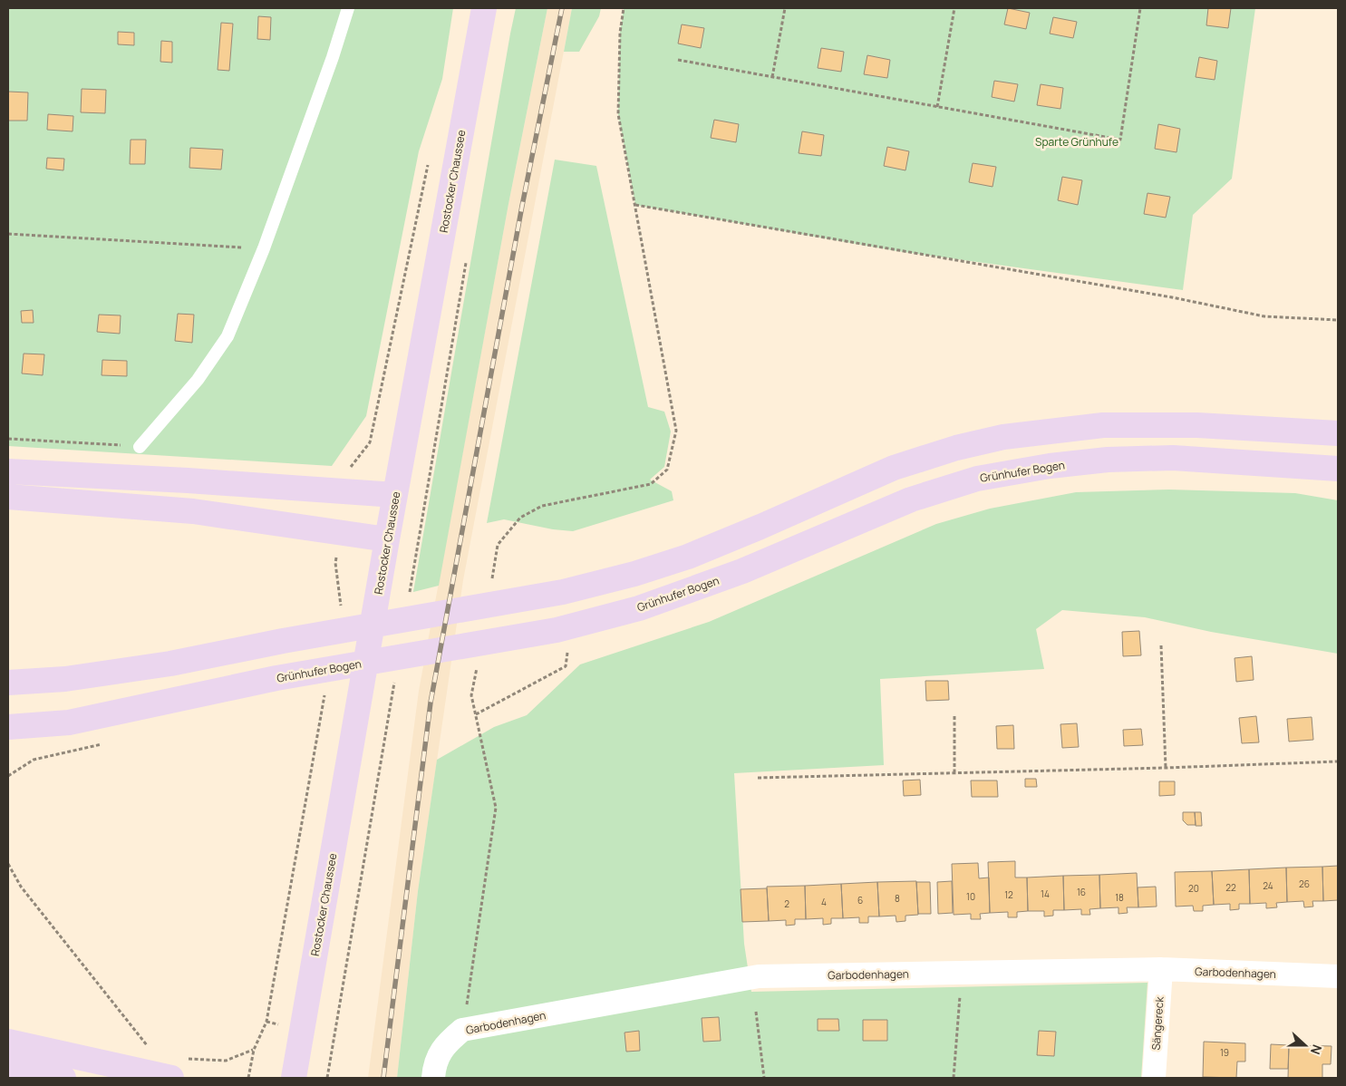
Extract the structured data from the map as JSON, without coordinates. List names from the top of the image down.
{
  "streets": {
    "main road": ["Rostocker Chaussee", "Grünhufer Bogen"],
    "street": ["Garbodenhagen", "Sängereck"]
  },
  "crossings": [
    ["Garbodenhagen", "Sängereck"]
  ],
  "parks": ["Sparte Grünhufe"],
  "house_numbers": [
    "26",
    "24",
    "22",
    "20",
    "16",
    "14",
    "12",
    "10",
    "18",
    "8",
    "6",
    "4",
    "2",
    "19"
  ],
  "north": "right"
}
